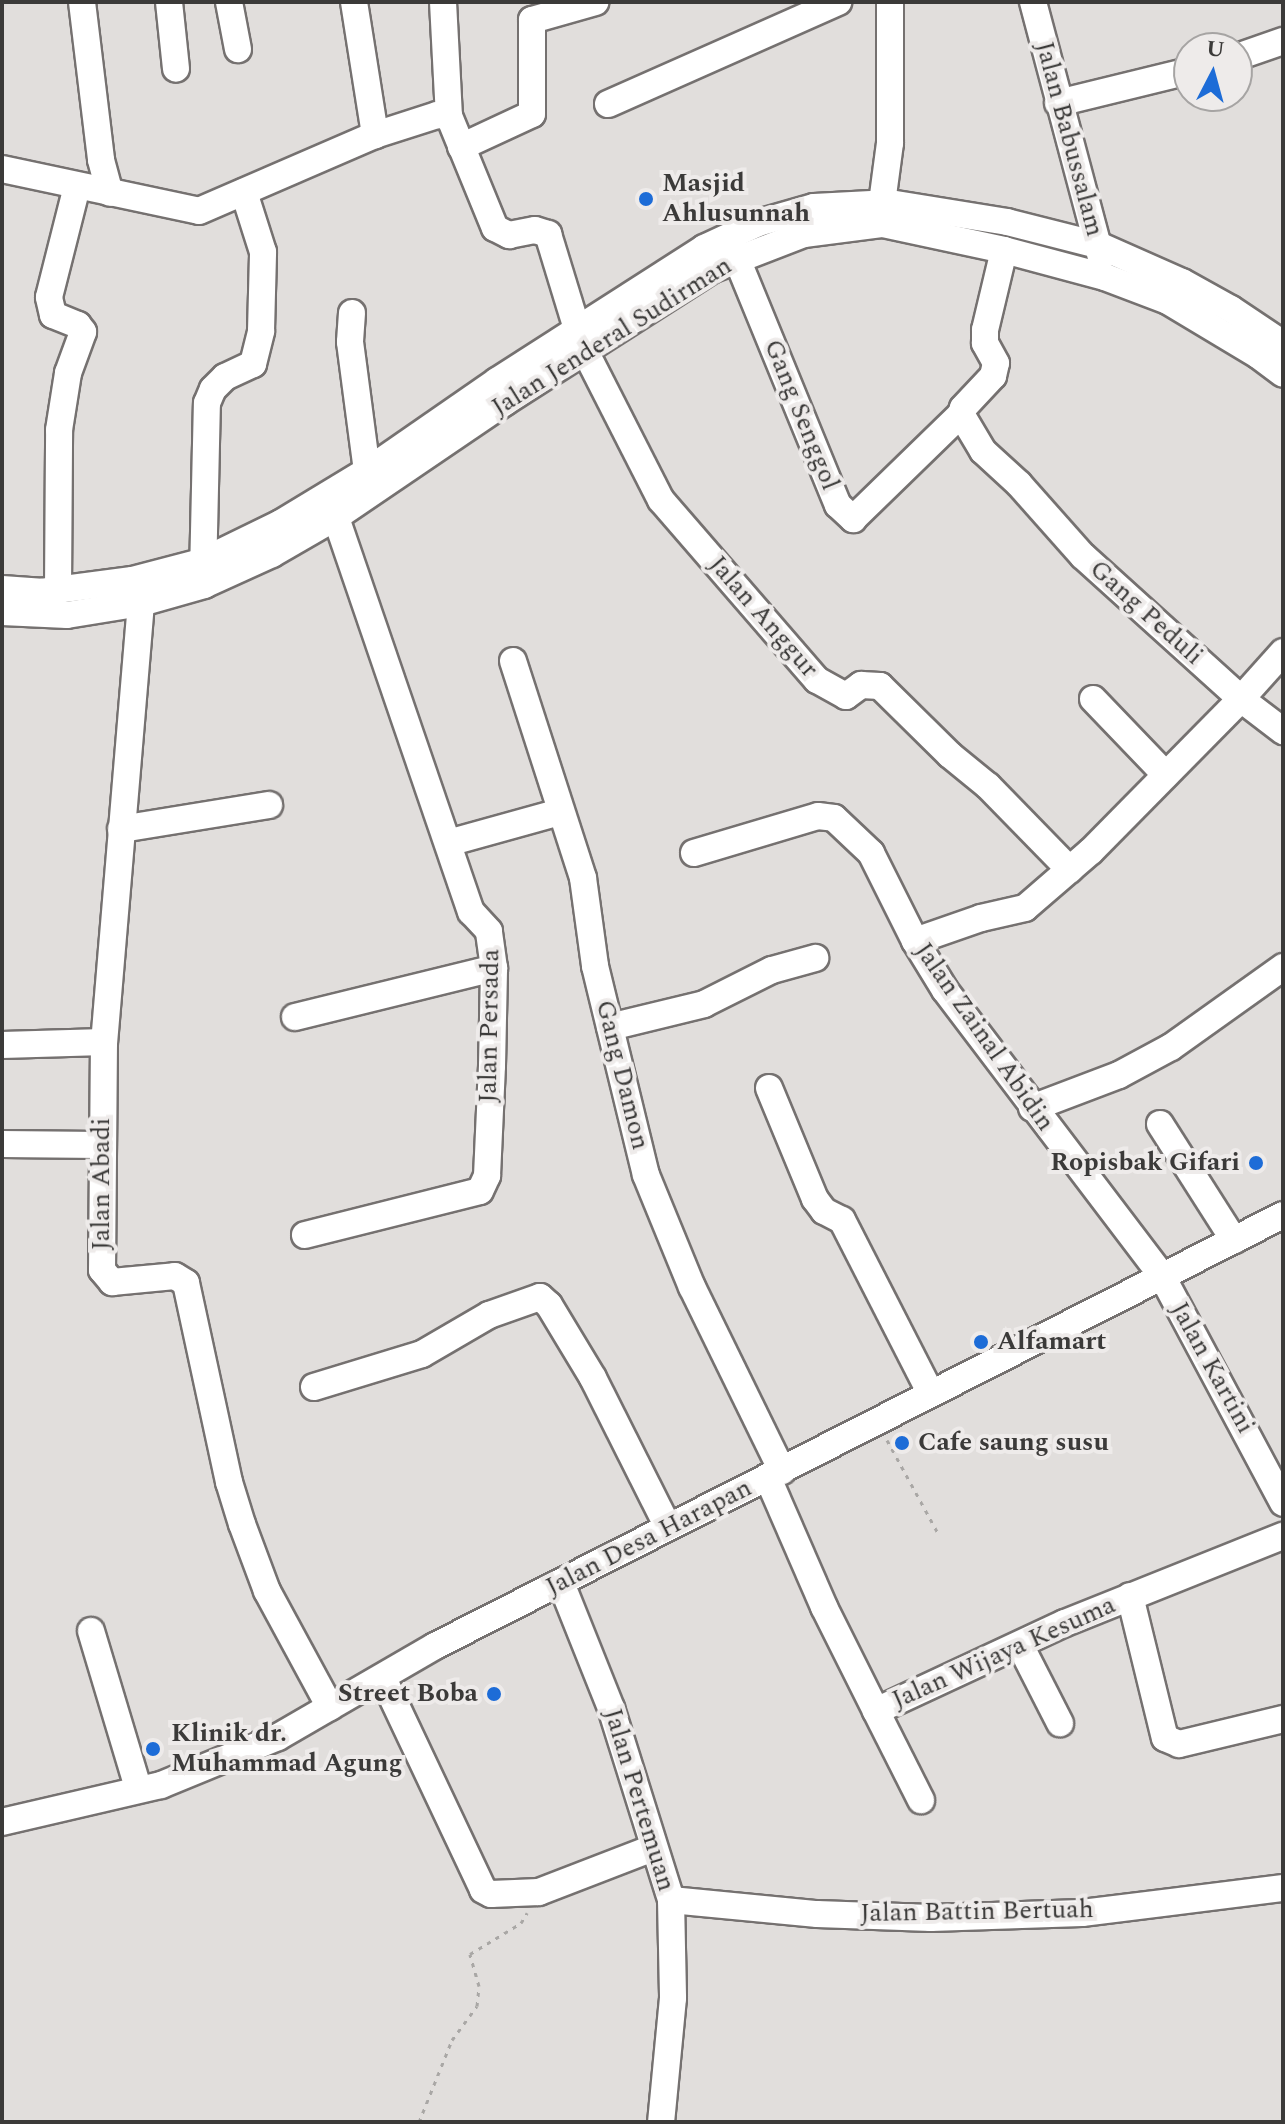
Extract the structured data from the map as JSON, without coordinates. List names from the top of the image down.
{
  "streets": {
    "street": [
      "Jalan Babussalam",
      "Jalan Jenderal Sudirman",
      "Gang Senggol",
      "Gang Peduli",
      "Jalan Anggur",
      "Jalan Persada",
      "Jalan Zainal Abidin",
      "Gang Damon",
      "Jalan Abadi",
      "Jalan Kartini",
      "Jalan Desa Harapan",
      "Jalan Wijaya Kesuma",
      "Jalan Pertemuan",
      "Jalan Battin Bertuah"
    ]
  },
  "crossings": [
    ["Jalan Babussalam", "Jalan Jenderal Sudirman"],
    ["Jalan Jenderal Sudirman", "Gang Senggol"],
    ["Jalan Jenderal Sudirman", "Jalan Anggur"],
    ["Jalan Jenderal Sudirman", "Jalan Persada"],
    ["Jalan Jenderal Sudirman", "Jalan Abadi"],
    ["Gang Senggol", "Gang Peduli"],
    ["Jalan Zainal Abidin", "Jalan Kartini"],
    ["Jalan Zainal Abidin", "Jalan Desa Harapan"],
    ["Gang Damon", "Jalan Desa Harapan"],
    ["Gang Damon", "Jalan Wijaya Kesuma"],
    ["Jalan Abadi", "Jalan Desa Harapan"],
    ["Jalan Kartini", "Jalan Desa Harapan"],
    ["Jalan Desa Harapan", "Jalan Wijaya Kesuma"],
    ["Jalan Desa Harapan", "Jalan Pertemuan"],
    ["Jalan Pertemuan", "Jalan Battin Bertuah"]
  ],
  "places": [
    "Masjid Ahlusunnah",
    "Ropisbak Gifari",
    "Alfamart",
    "Cafe saung susu",
    "Street Boba",
    "Klinik dr. Muhammad Agung"
  ],
  "north": "top"
}
